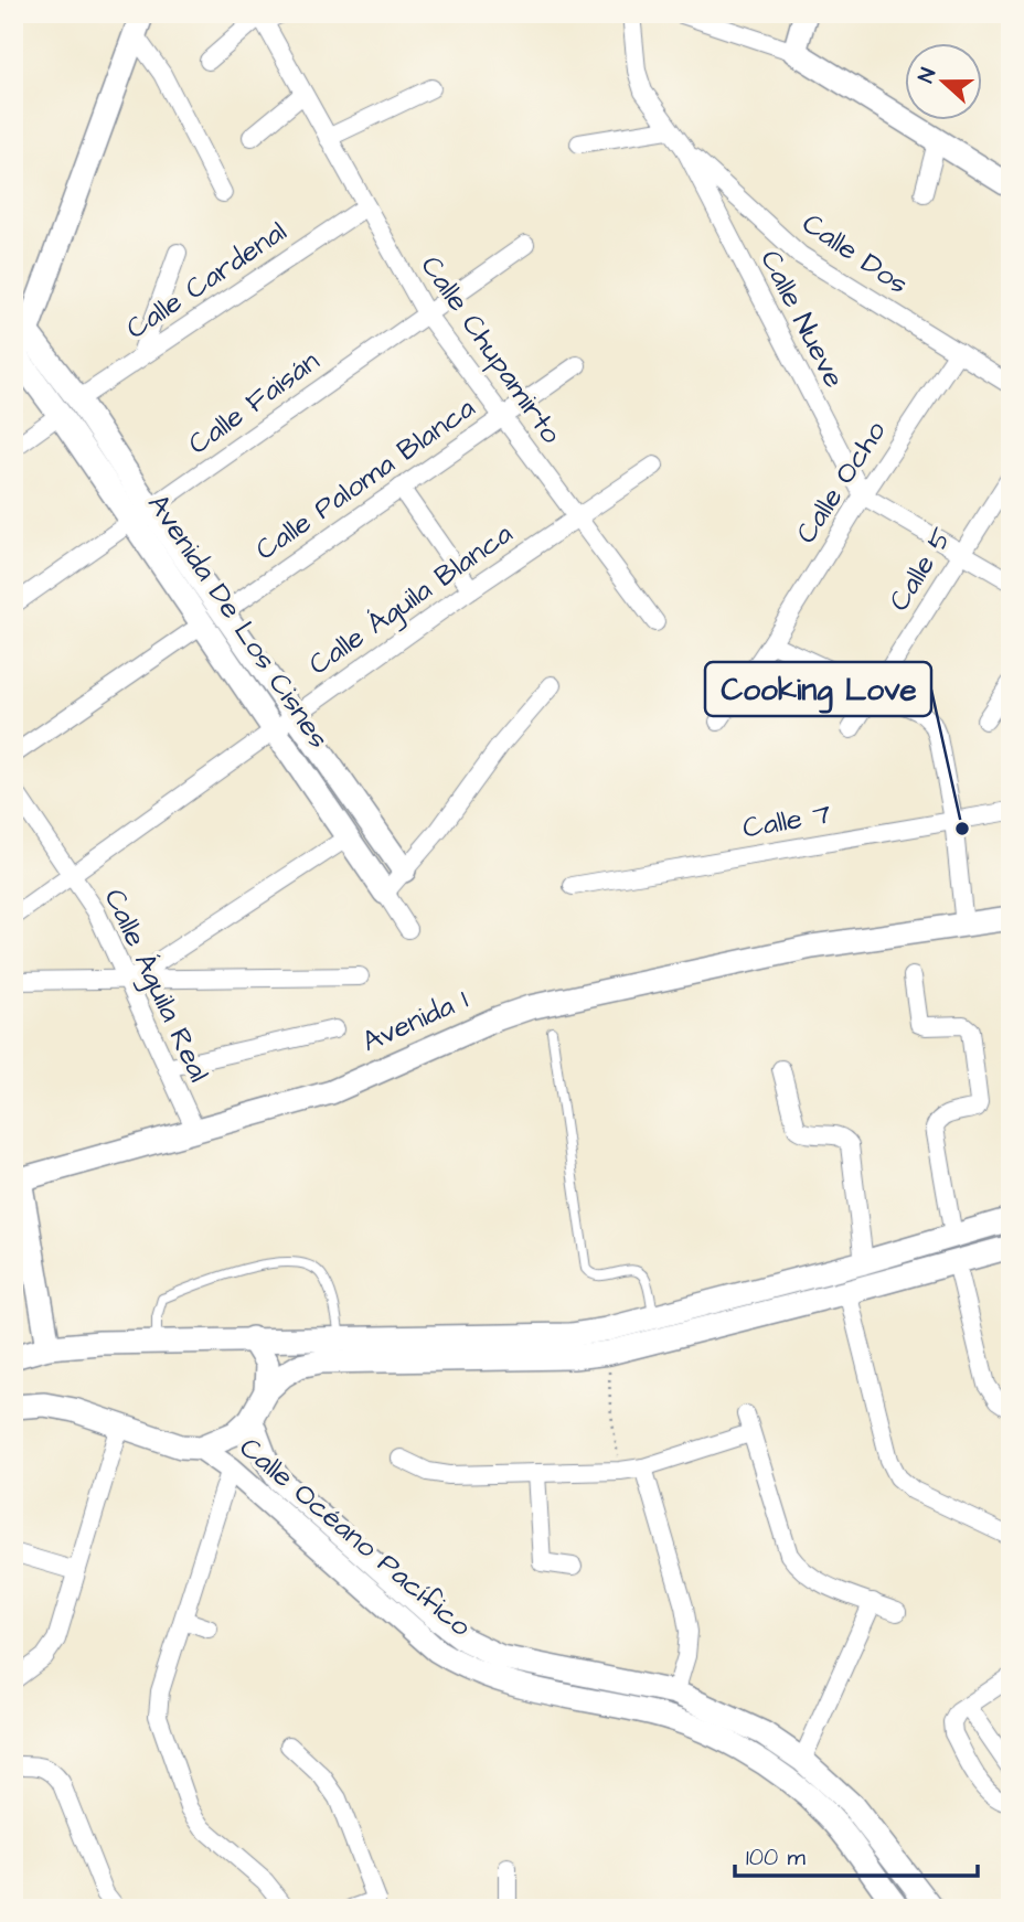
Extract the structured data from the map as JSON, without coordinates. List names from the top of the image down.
{
  "streets": {
    "street": [
      "Calle Dos",
      "Calle Cardenal",
      "Calle Nueve",
      "Calle Chupamirto",
      "Calle Faisán",
      "Calle Paloma Blanca",
      "Calle Ocho",
      "Calle 5",
      "Calle Águila Blanca",
      "Avenida De Los Cisnes",
      "Calle 7",
      "Calle Águila Real",
      "Avenida 1",
      "Calle Océano Pacífico"
    ]
  },
  "crossings": [
    ["Calle Dos", "Calle Nueve"],
    ["Calle Dos", "Calle Ocho"],
    ["Calle Cardenal", "Calle Chupamirto"],
    ["Calle Cardenal", "Avenida De Los Cisnes"],
    ["Calle Nueve", "Calle Ocho"],
    ["Calle Chupamirto", "Calle Faisán"],
    ["Calle Chupamirto", "Calle Paloma Blanca"],
    ["Calle Chupamirto", "Calle Águila Blanca"],
    ["Calle Faisán", "Avenida De Los Cisnes"],
    ["Calle Paloma Blanca", "Avenida De Los Cisnes"],
    ["Calle Águila Blanca", "Avenida De Los Cisnes"],
    ["Calle Águila Blanca", "Calle Águila Real"],
    ["Calle Águila Real", "Avenida 1"]
  ],
  "places": ["Cooking Love"],
  "scale_bar": "100 m",
  "north": "left"
}
